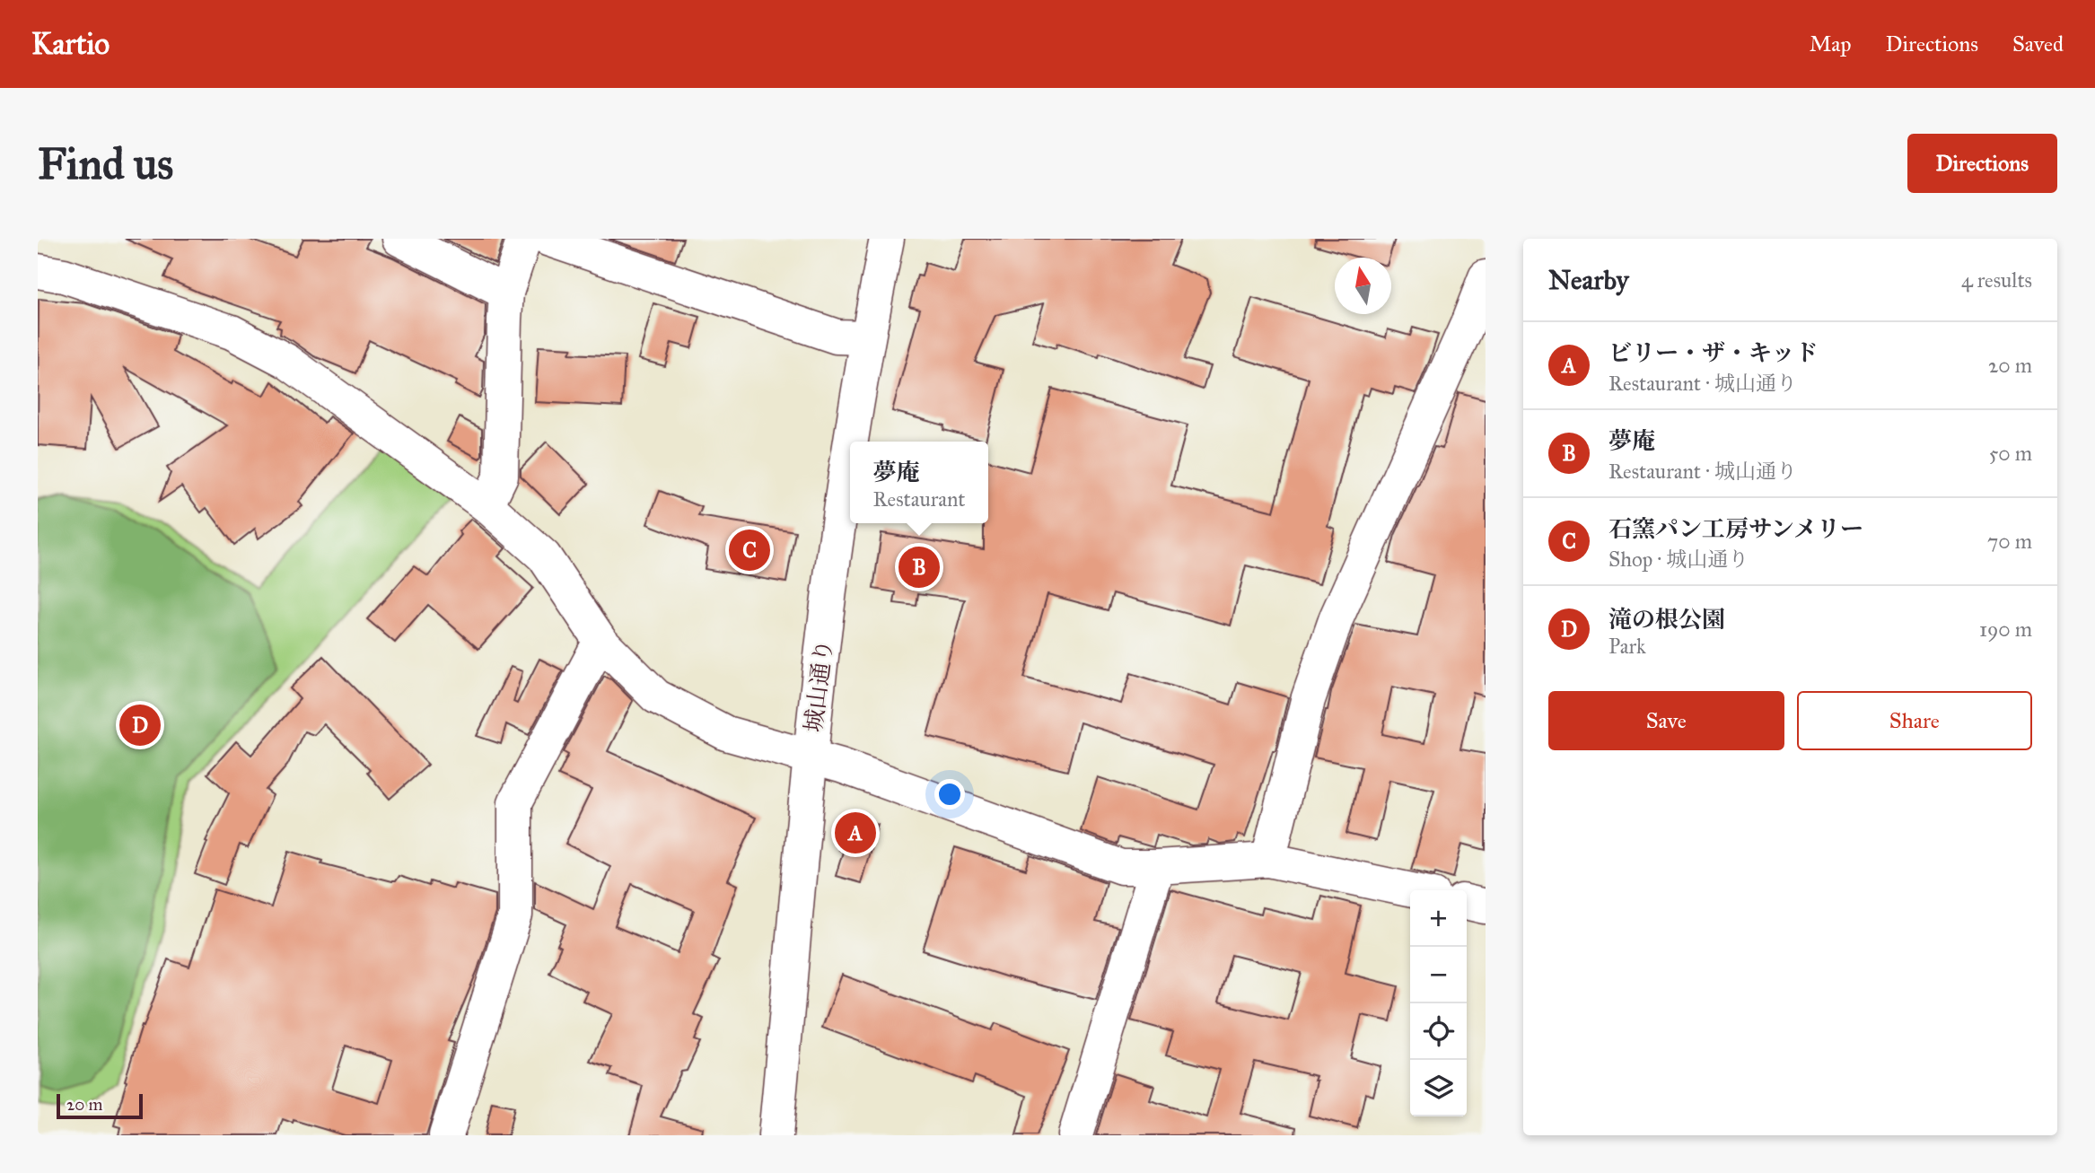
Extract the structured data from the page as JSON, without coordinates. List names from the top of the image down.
{
  "streets": {
    "street": ["城山通り"]
  },
  "scale_bar": "20 m",
  "north": "top",
  "page": {
    "header": "Kartio",
    "nav": ["Map", "Directions", "Saved"],
    "buttons": [
      "Directions",
      ["Save", "Share"]
    ],
    "title": "Find us",
    "heading": ["Nearby", "4 results"],
    "list": [
      {
        "mark": "A",
        "name": "ビリー・ザ・キッド",
        "note": "Restaurant · 城山通り",
        "value": "20 m"
      },
      {
        "mark": "B",
        "name": "夢庵",
        "note": "Restaurant · 城山通り",
        "value": "50 m"
      },
      {
        "mark": "C",
        "name": "石窯パン工房サンメリー",
        "note": "Shop · 城山通り",
        "value": "70 m"
      },
      {
        "mark": "D",
        "name": "滝の根公園",
        "note": "Park",
        "value": "190 m"
      }
    ],
    "popup": ["夢庵", "Restaurant"],
    "pins": [
      "C",
      "B",
      "D",
      "A"
    ],
    "map_buttons": ["+", "−"],
    "scale": "20 m"
  }
}
